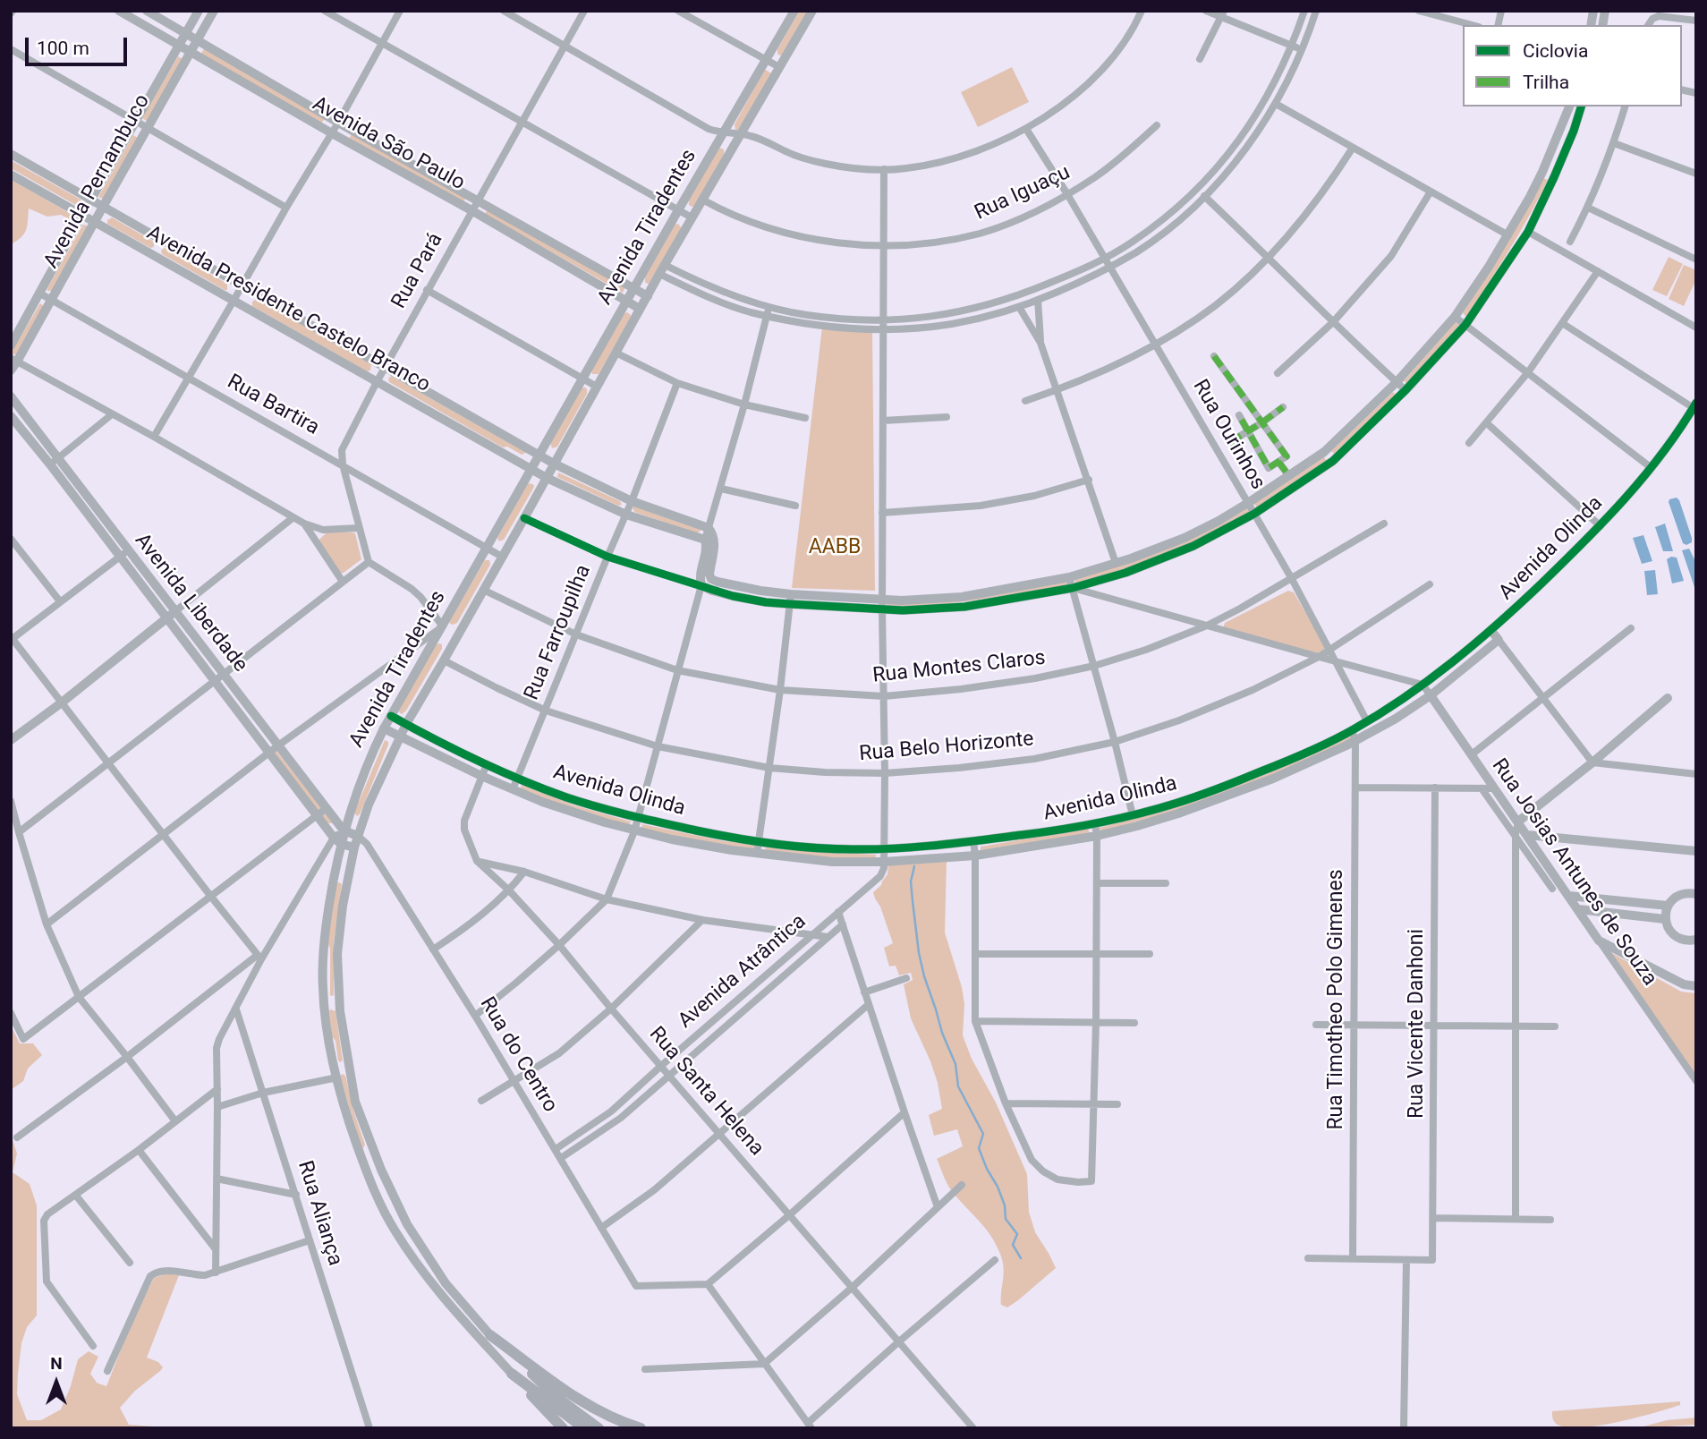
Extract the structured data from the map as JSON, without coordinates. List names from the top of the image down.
{
  "streets": {
    "main road": ["Avenida Tiradentes", "Avenida Presidente Castelo Branco"],
    "street": [
      "Avenida São Paulo",
      "Avenida Pernambuco",
      "Rua Iguaçu",
      "Rua Pará",
      "Rua Bartira",
      "Rua Ourinhos",
      "Avenida Olinda",
      "Avenida Liberdade",
      "Rua Farroupilha",
      "Rua Montes Claros",
      "Rua Belo Horizonte",
      "Rua Josias Antunes de Souza",
      "Avenida Atrântica",
      "Rua Timotheo Polo Gimenes",
      "Rua Vicente Danhoni",
      "Rua do Centro",
      "Rua Santa Helena",
      "Rua Aliança"
    ]
  },
  "crossings": [
    ["Avenida São Paulo", "Avenida Pernambuco"],
    ["Avenida São Paulo", "Avenida Tiradentes"],
    ["Avenida São Paulo", "Rua Pará"],
    ["Avenida Pernambuco", "Avenida Presidente Castelo Branco"],
    ["Avenida Pernambuco", "Rua Bartira"],
    ["Rua Iguaçu", "Avenida Tiradentes"],
    ["Avenida Tiradentes", "Avenida Presidente Castelo Branco"],
    ["Avenida Tiradentes", "Rua Bartira"],
    ["Avenida Tiradentes", "Avenida Olinda"],
    ["Avenida Tiradentes", "Avenida Liberdade"],
    ["Avenida Tiradentes", "Rua Montes Claros"],
    ["Avenida Tiradentes", "Rua Belo Horizonte"],
    ["Avenida Tiradentes", "Rua do Centro"],
    ["Rua Pará", "Avenida Presidente Castelo Branco"],
    ["Rua Pará", "Rua Bartira"],
    ["Rua Ourinhos", "Avenida Olinda"],
    ["Rua Ourinhos", "Rua Montes Claros"],
    ["Rua Ourinhos", "Rua Belo Horizonte"],
    ["Avenida Olinda", "Rua Farroupilha"],
    ["Avenida Olinda", "Rua Josias Antunes de Souza"],
    ["Avenida Olinda", "Avenida Atrântica"],
    ["Avenida Olinda", "Rua Timotheo Polo Gimenes"],
    ["Avenida Olinda", "Rua Santa Helena"],
    ["Rua Farroupilha", "Rua Montes Claros"],
    ["Rua Farroupilha", "Rua Belo Horizonte"],
    ["Avenida Atrântica", "Rua do Centro"],
    ["Avenida Atrântica", "Rua Santa Helena"]
  ],
  "parks": ["AABB"],
  "legend": ["Ciclovia", "Trilha"],
  "scale_bar": "100 m",
  "north": "top"
}
